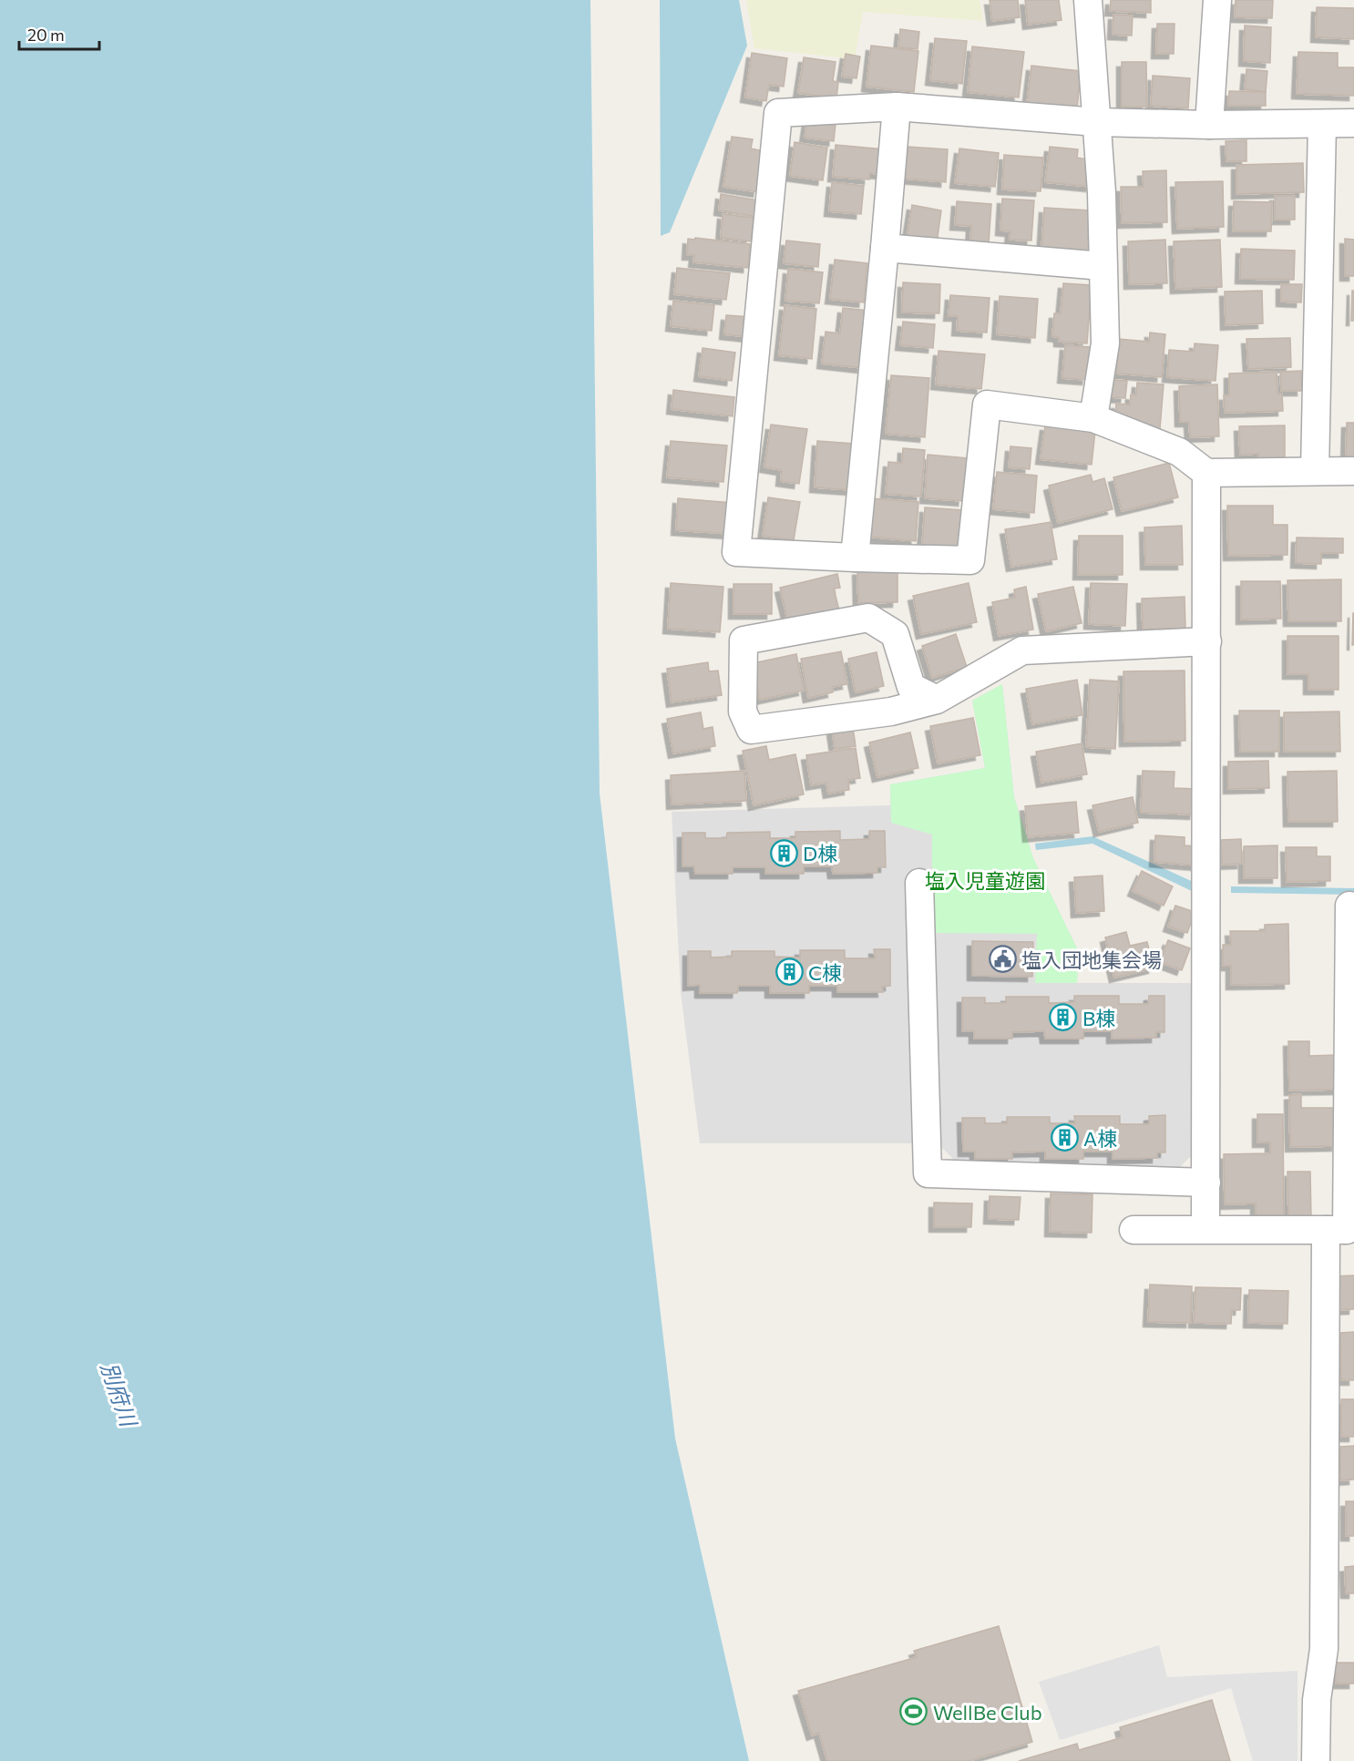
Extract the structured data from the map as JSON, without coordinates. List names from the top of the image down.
{
  "water": ["別府川"],
  "parks": ["塩入児童遊園"],
  "places": {
    "building": [
      "D棟",
      "C棟",
      "B棟",
      "A棟"
    ],
    "public building": ["塩入団地集会場"],
    "sports": ["WellBe Club"]
  },
  "scale_bar": "20 m"
}
